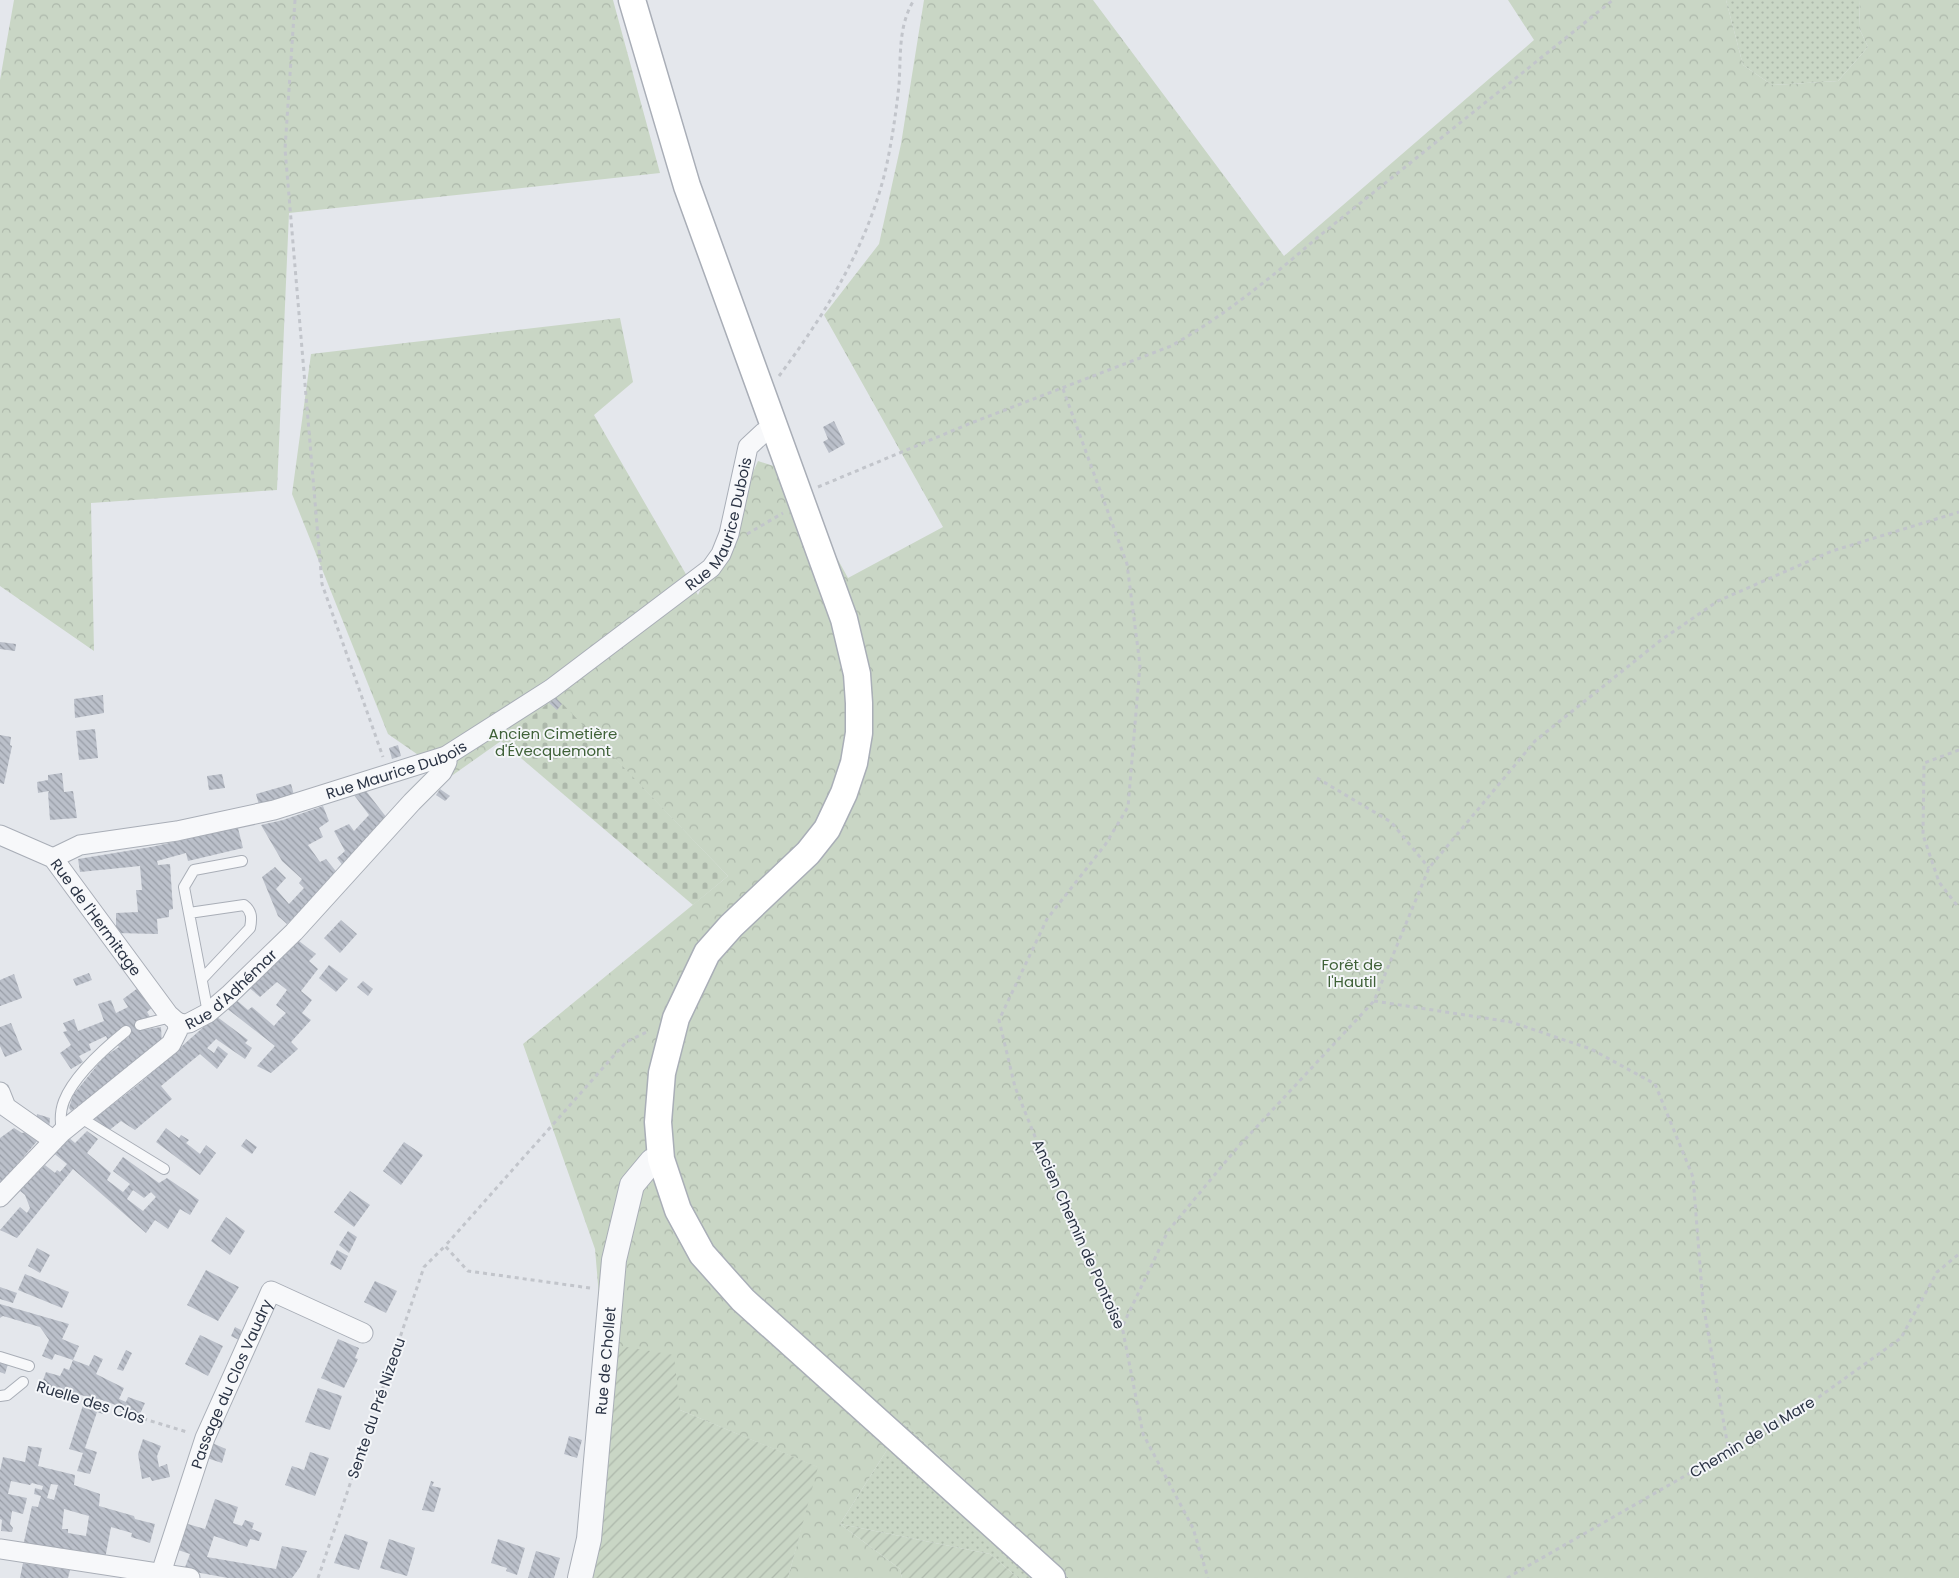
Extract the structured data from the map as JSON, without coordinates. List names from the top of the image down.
{
  "streets": {
    "street": [
      "Rue Maurice Dubois",
      "Rue de l'Hermitage",
      "Rue d'Adhémar",
      "Rue de Chollet",
      "Passage du Clos Vaudry"
    ],
    "lane": ["Ruelle des Clos"],
    "path": ["Ancien Chemin de Pontoise", "Sente du Pré Nizeau", "Chemin de la Mare"]
  },
  "crossings": [
    ["Rue Maurice Dubois", "Rue de l'Hermitage"],
    ["Rue Maurice Dubois", "Rue d'Adhémar"],
    ["Rue de l'Hermitage", "Rue d'Adhémar"],
    ["Passage du Clos Vaudry", "Ruelle des Clos"]
  ],
  "parks": ["Ancien Cimetière d'Évecquemont", "Forêt de l'Hautil"]
}
